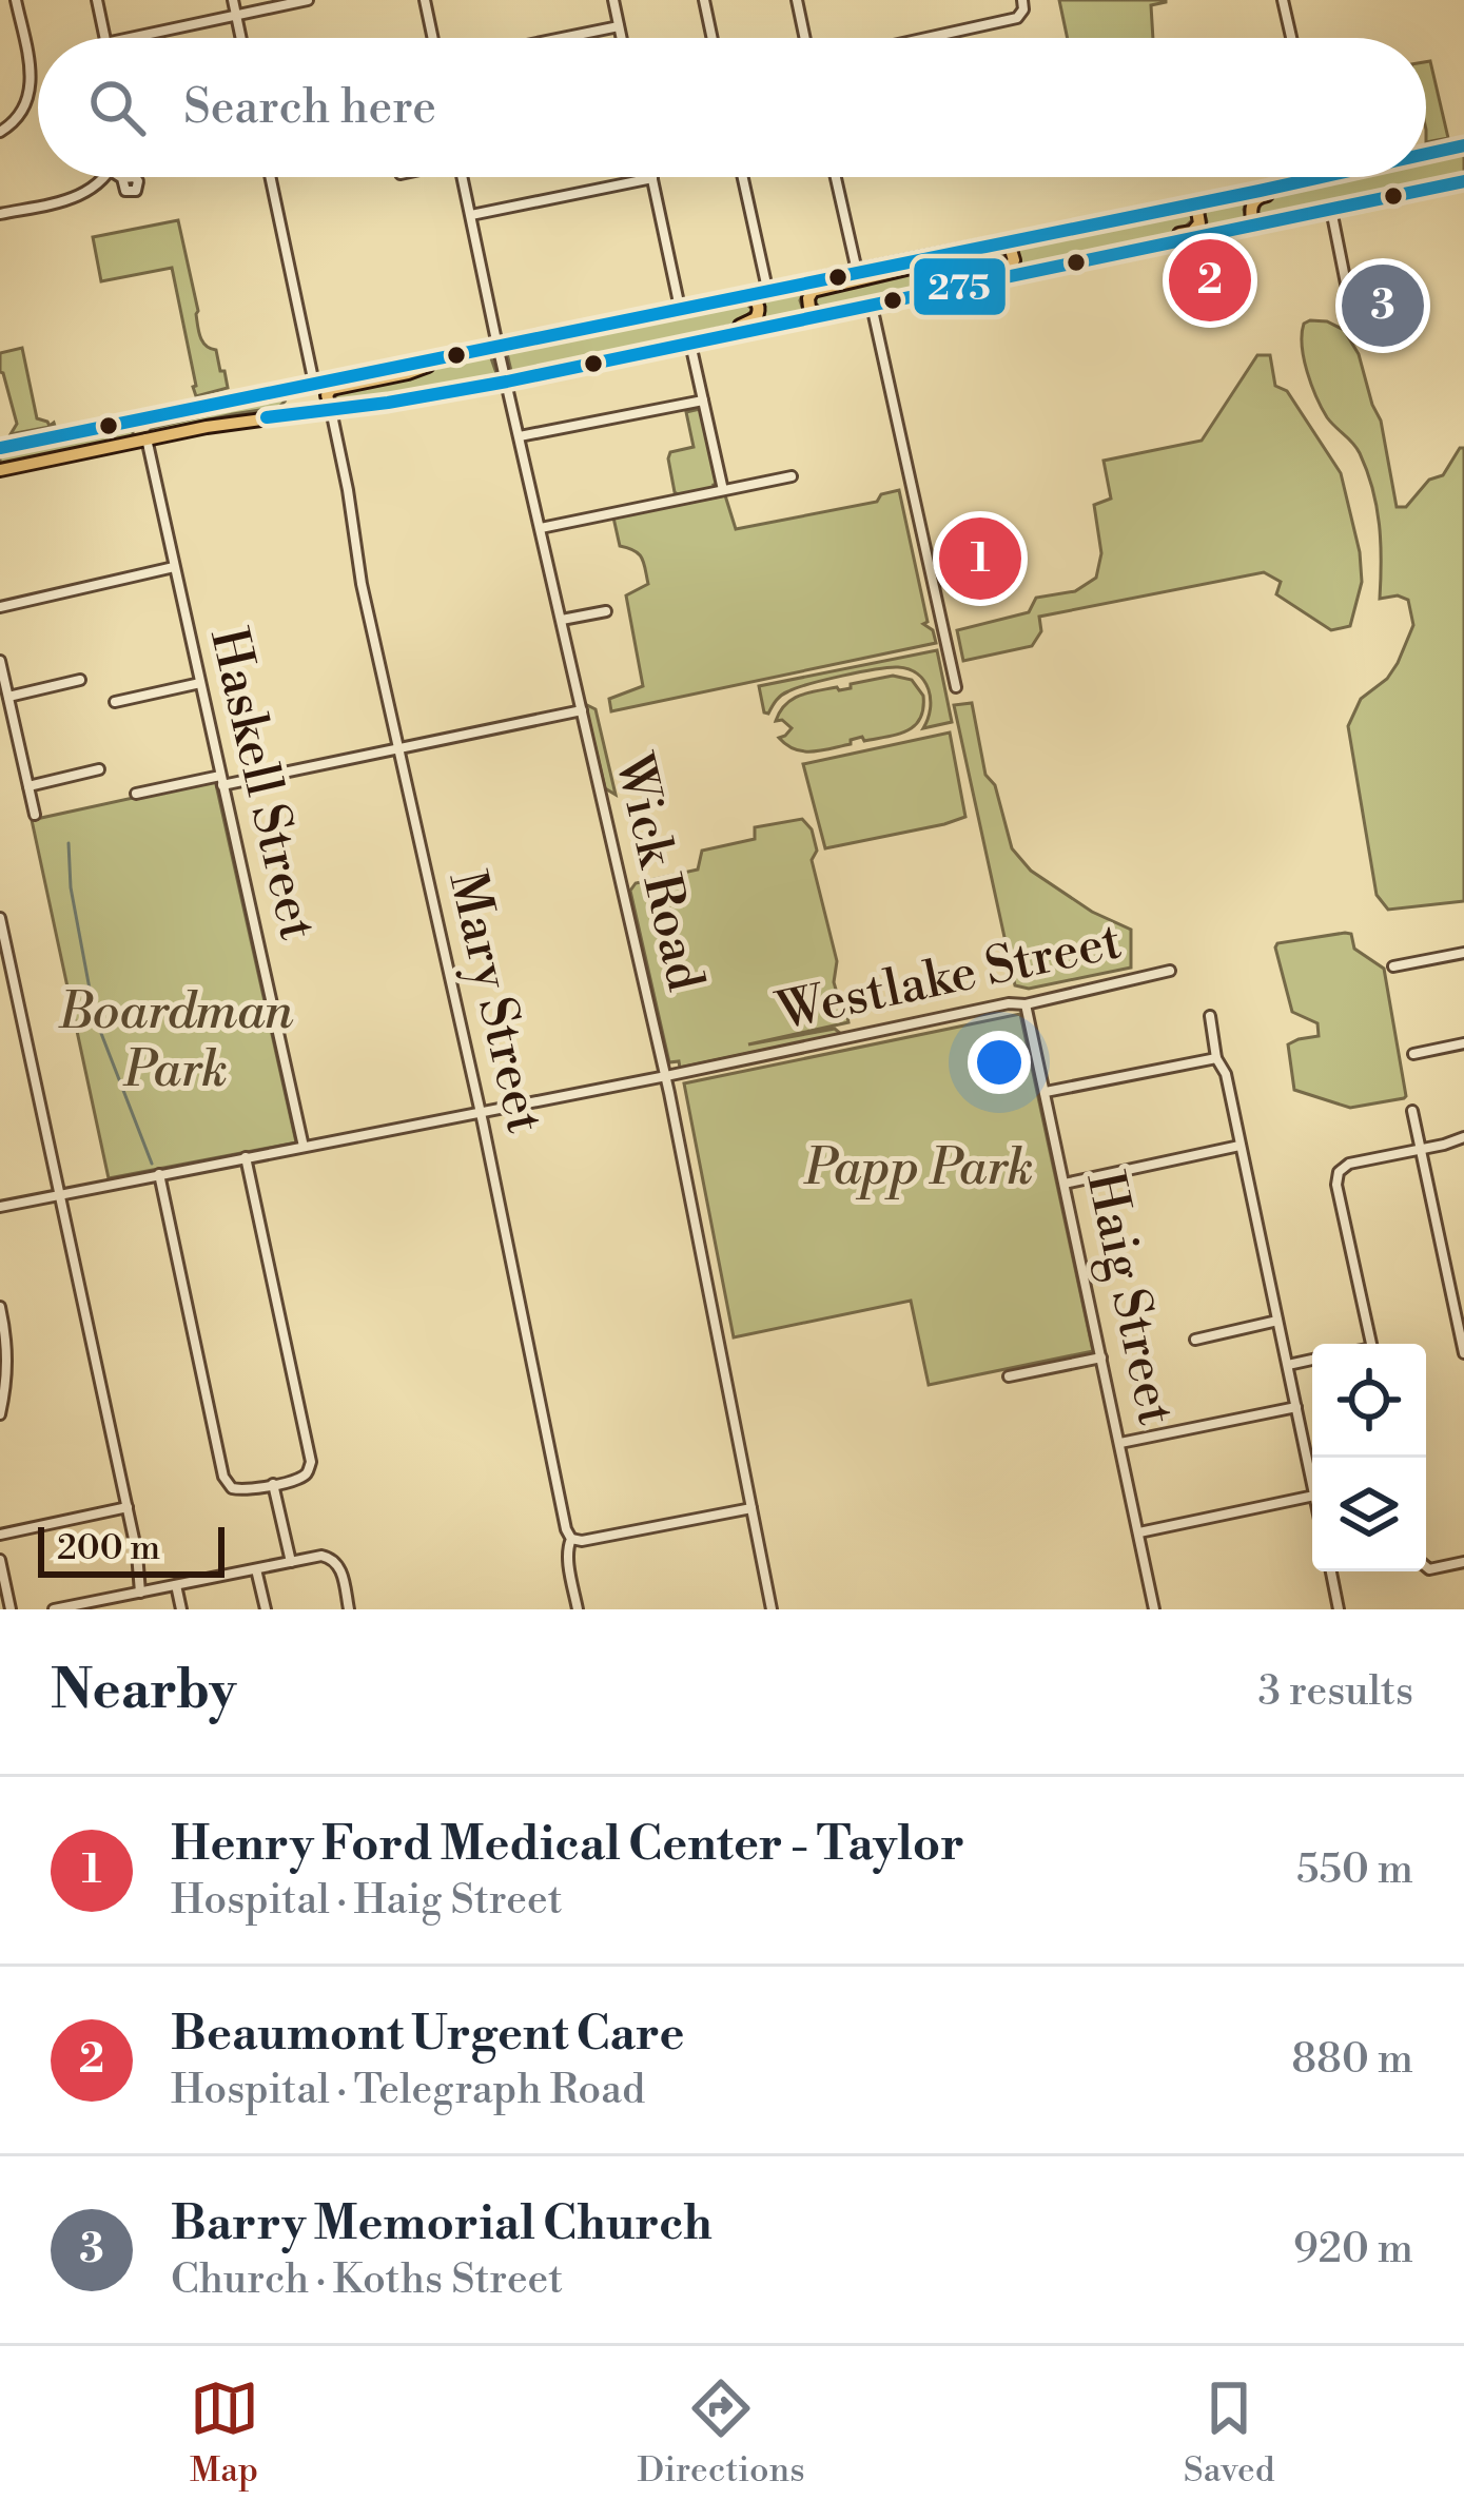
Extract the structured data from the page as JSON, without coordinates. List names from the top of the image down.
{
  "streets": {
    "street": [
      "Haskell Street",
      "Wick Road",
      "Westlake Street",
      "Mary Street",
      "Haig Street"
    ]
  },
  "crossings": [
    ["Haskell Street", "Westlake Street"],
    ["Wick Road", "Westlake Street"],
    ["Westlake Street", "Mary Street"],
    ["Westlake Street", "Haig Street"]
  ],
  "parks": ["Boardman Park", "Papp Park"],
  "lines": ["transit line 275"],
  "scale_bar": "200 m",
  "page": {
    "search": "Search here",
    "pins": ["2", "3", "1"],
    "scale": "200 m",
    "heading": ["Nearby", "3 results"],
    "list": [
      {
        "mark": "1",
        "name": "Henry Ford Medical Center - Taylor",
        "note": "Hospital · Haig Street",
        "value": "550 m"
      },
      {
        "mark": "2",
        "name": "Beaumont Urgent Care",
        "note": "Hospital · Telegraph Road",
        "value": "880 m"
      },
      {
        "mark": "3",
        "name": "Barry Memorial Church",
        "note": "Church · Koths Street",
        "value": "920 m"
      }
    ],
    "nav": ["Map", "Directions", "Saved"]
  }
}
